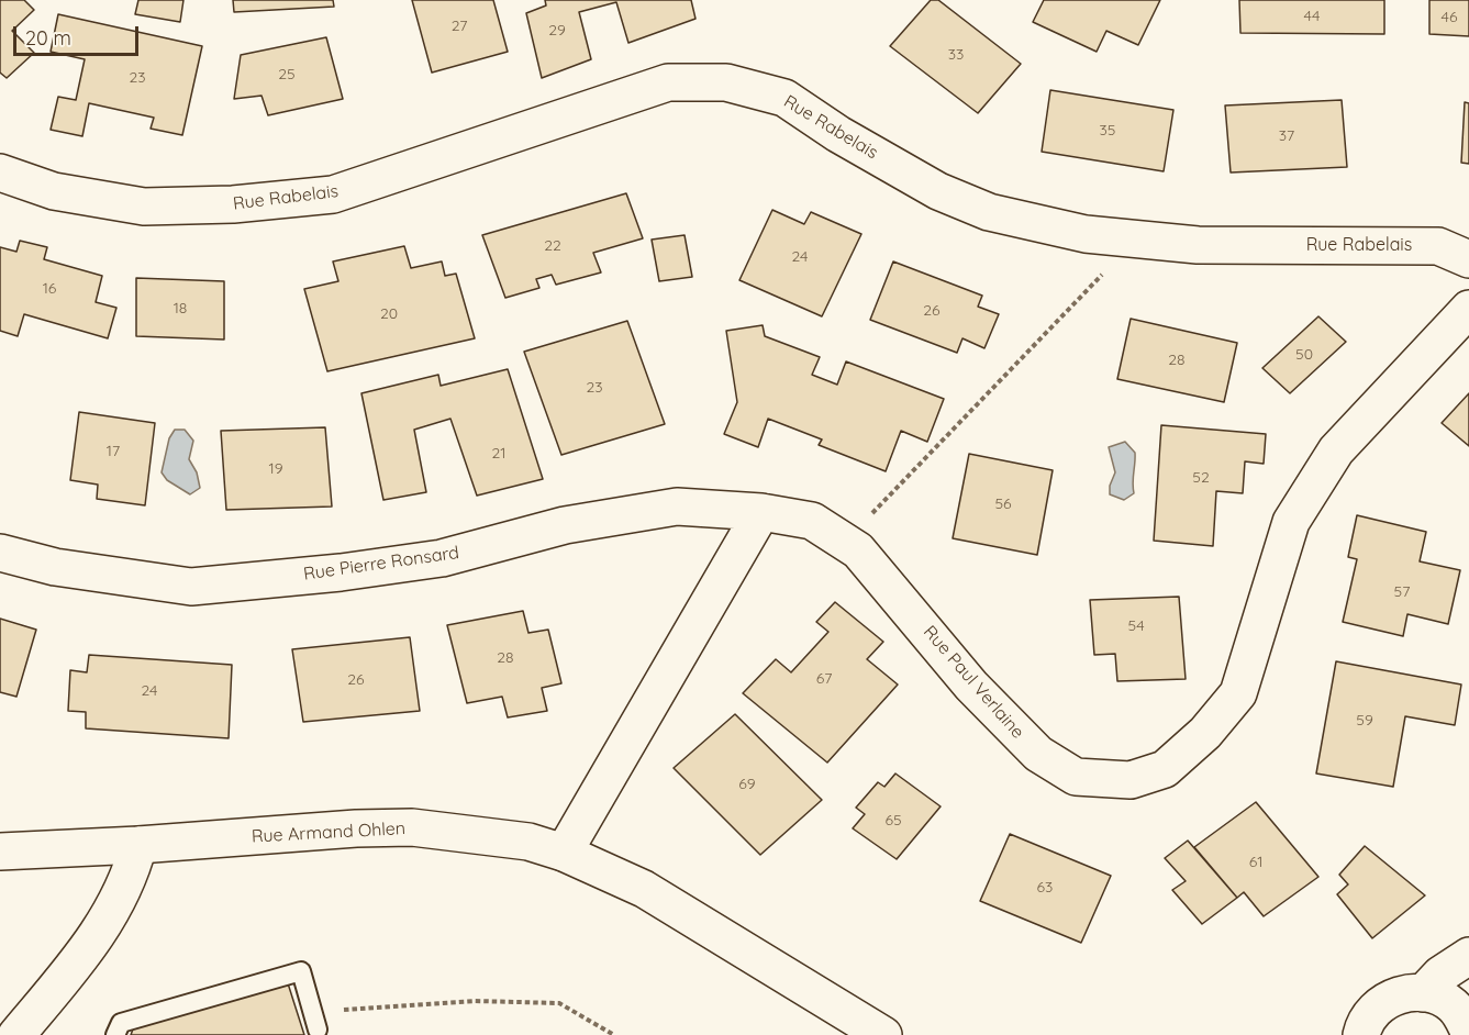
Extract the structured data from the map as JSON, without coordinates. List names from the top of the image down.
{
  "streets": {
    "street": [
      "Rue Rabelais",
      "Rue Pierre Ronsard",
      "Rue Paul Verlaine",
      "Rue Armand Ohlen"
    ]
  },
  "crossings": [
    ["Rue Pierre Ronsard", "Rue Paul Verlaine"]
  ],
  "house_numbers": [
    "44",
    "46",
    "27",
    "29",
    "33",
    "25",
    "23",
    "35",
    "37",
    "22",
    "24",
    "16",
    "18",
    "26",
    "20",
    "50",
    "28",
    "23",
    "17",
    "21",
    "19",
    "52",
    "56",
    "57",
    "54",
    "28",
    "67",
    "26",
    "24",
    "59",
    "69",
    "65",
    "61",
    "63"
  ],
  "scale_bar": "20 m"
}
